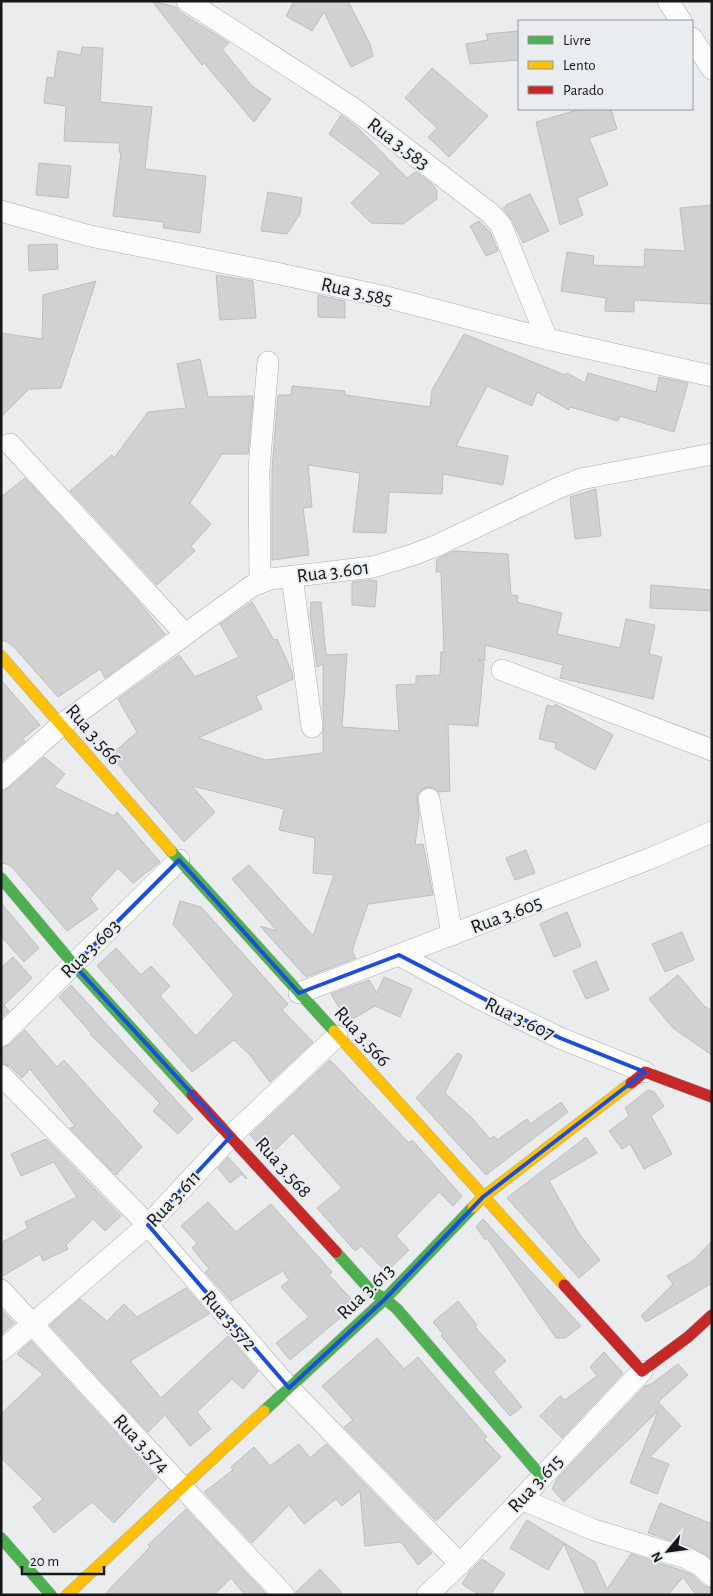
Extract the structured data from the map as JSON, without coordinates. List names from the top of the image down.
{
  "streets": {
    "street": [
      "Rua 3.583",
      "Rua 3.585",
      "Rua 3.601",
      "Rua 3.566",
      "Rua 3.605",
      "Rua 3.603",
      "Rua 3.607",
      "Rua 3.568",
      "Rua 3.611",
      "Rua 3.613",
      "Rua 3.572",
      "Rua 3.574",
      "Rua 3.615"
    ]
  },
  "crossings": [
    ["Rua 3.583", "Rua 3.585"],
    ["Rua 3.601", "Rua 3.566"],
    ["Rua 3.566", "Rua 3.605"],
    ["Rua 3.566", "Rua 3.603"],
    ["Rua 3.566", "Rua 3.611"],
    ["Rua 3.566", "Rua 3.613"],
    ["Rua 3.566", "Rua 3.615"],
    ["Rua 3.605", "Rua 3.607"],
    ["Rua 3.603", "Rua 3.568"],
    ["Rua 3.607", "Rua 3.613"],
    ["Rua 3.568", "Rua 3.611"],
    ["Rua 3.568", "Rua 3.613"],
    ["Rua 3.568", "Rua 3.615"],
    ["Rua 3.611", "Rua 3.572"],
    ["Rua 3.611", "Rua 3.574"],
    ["Rua 3.613", "Rua 3.572"],
    ["Rua 3.613", "Rua 3.574"],
    ["Rua 3.572", "Rua 3.615"]
  ],
  "legend": ["Livre", "Lento", "Parado"],
  "scale_bar": "20 m",
  "north": "bottom left"
}
